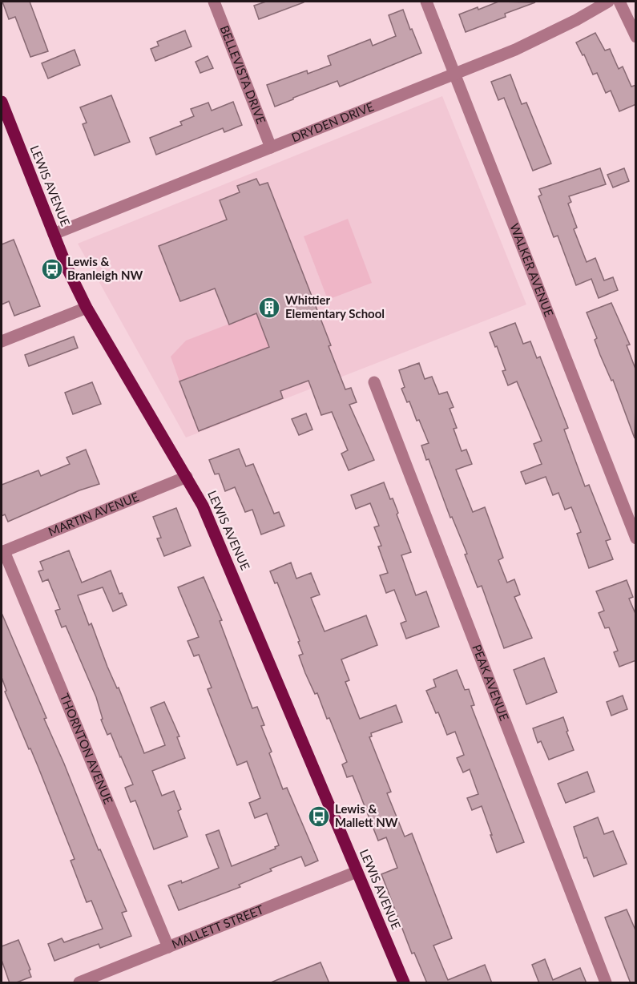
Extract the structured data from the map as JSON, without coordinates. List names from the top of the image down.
{
  "streets": {
    "main road": ["LEWIS AVENUE"],
    "street": [
      "BELLEVISTA DRIVE",
      "DRYDEN DRIVE",
      "WALKER AVENUE",
      "MARTIN AVENUE",
      "PEAK AVENUE",
      "THORNTON AVENUE",
      "MALLETT STREET"
    ]
  },
  "crossings": [
    ["BELLEVISTA DRIVE", "DRYDEN DRIVE"],
    ["DRYDEN DRIVE", "LEWIS AVENUE"],
    ["DRYDEN DRIVE", "WALKER AVENUE"],
    ["LEWIS AVENUE", "MARTIN AVENUE"],
    ["LEWIS AVENUE", "MALLETT STREET"],
    ["MARTIN AVENUE", "THORNTON AVENUE"],
    ["THORNTON AVENUE", "MALLETT STREET"]
  ],
  "places": {
    "bus stop": ["Lewis & Branleigh NW", "Lewis & Mallett NW"],
    "building": ["Whittier Elementary School"]
  }
}
